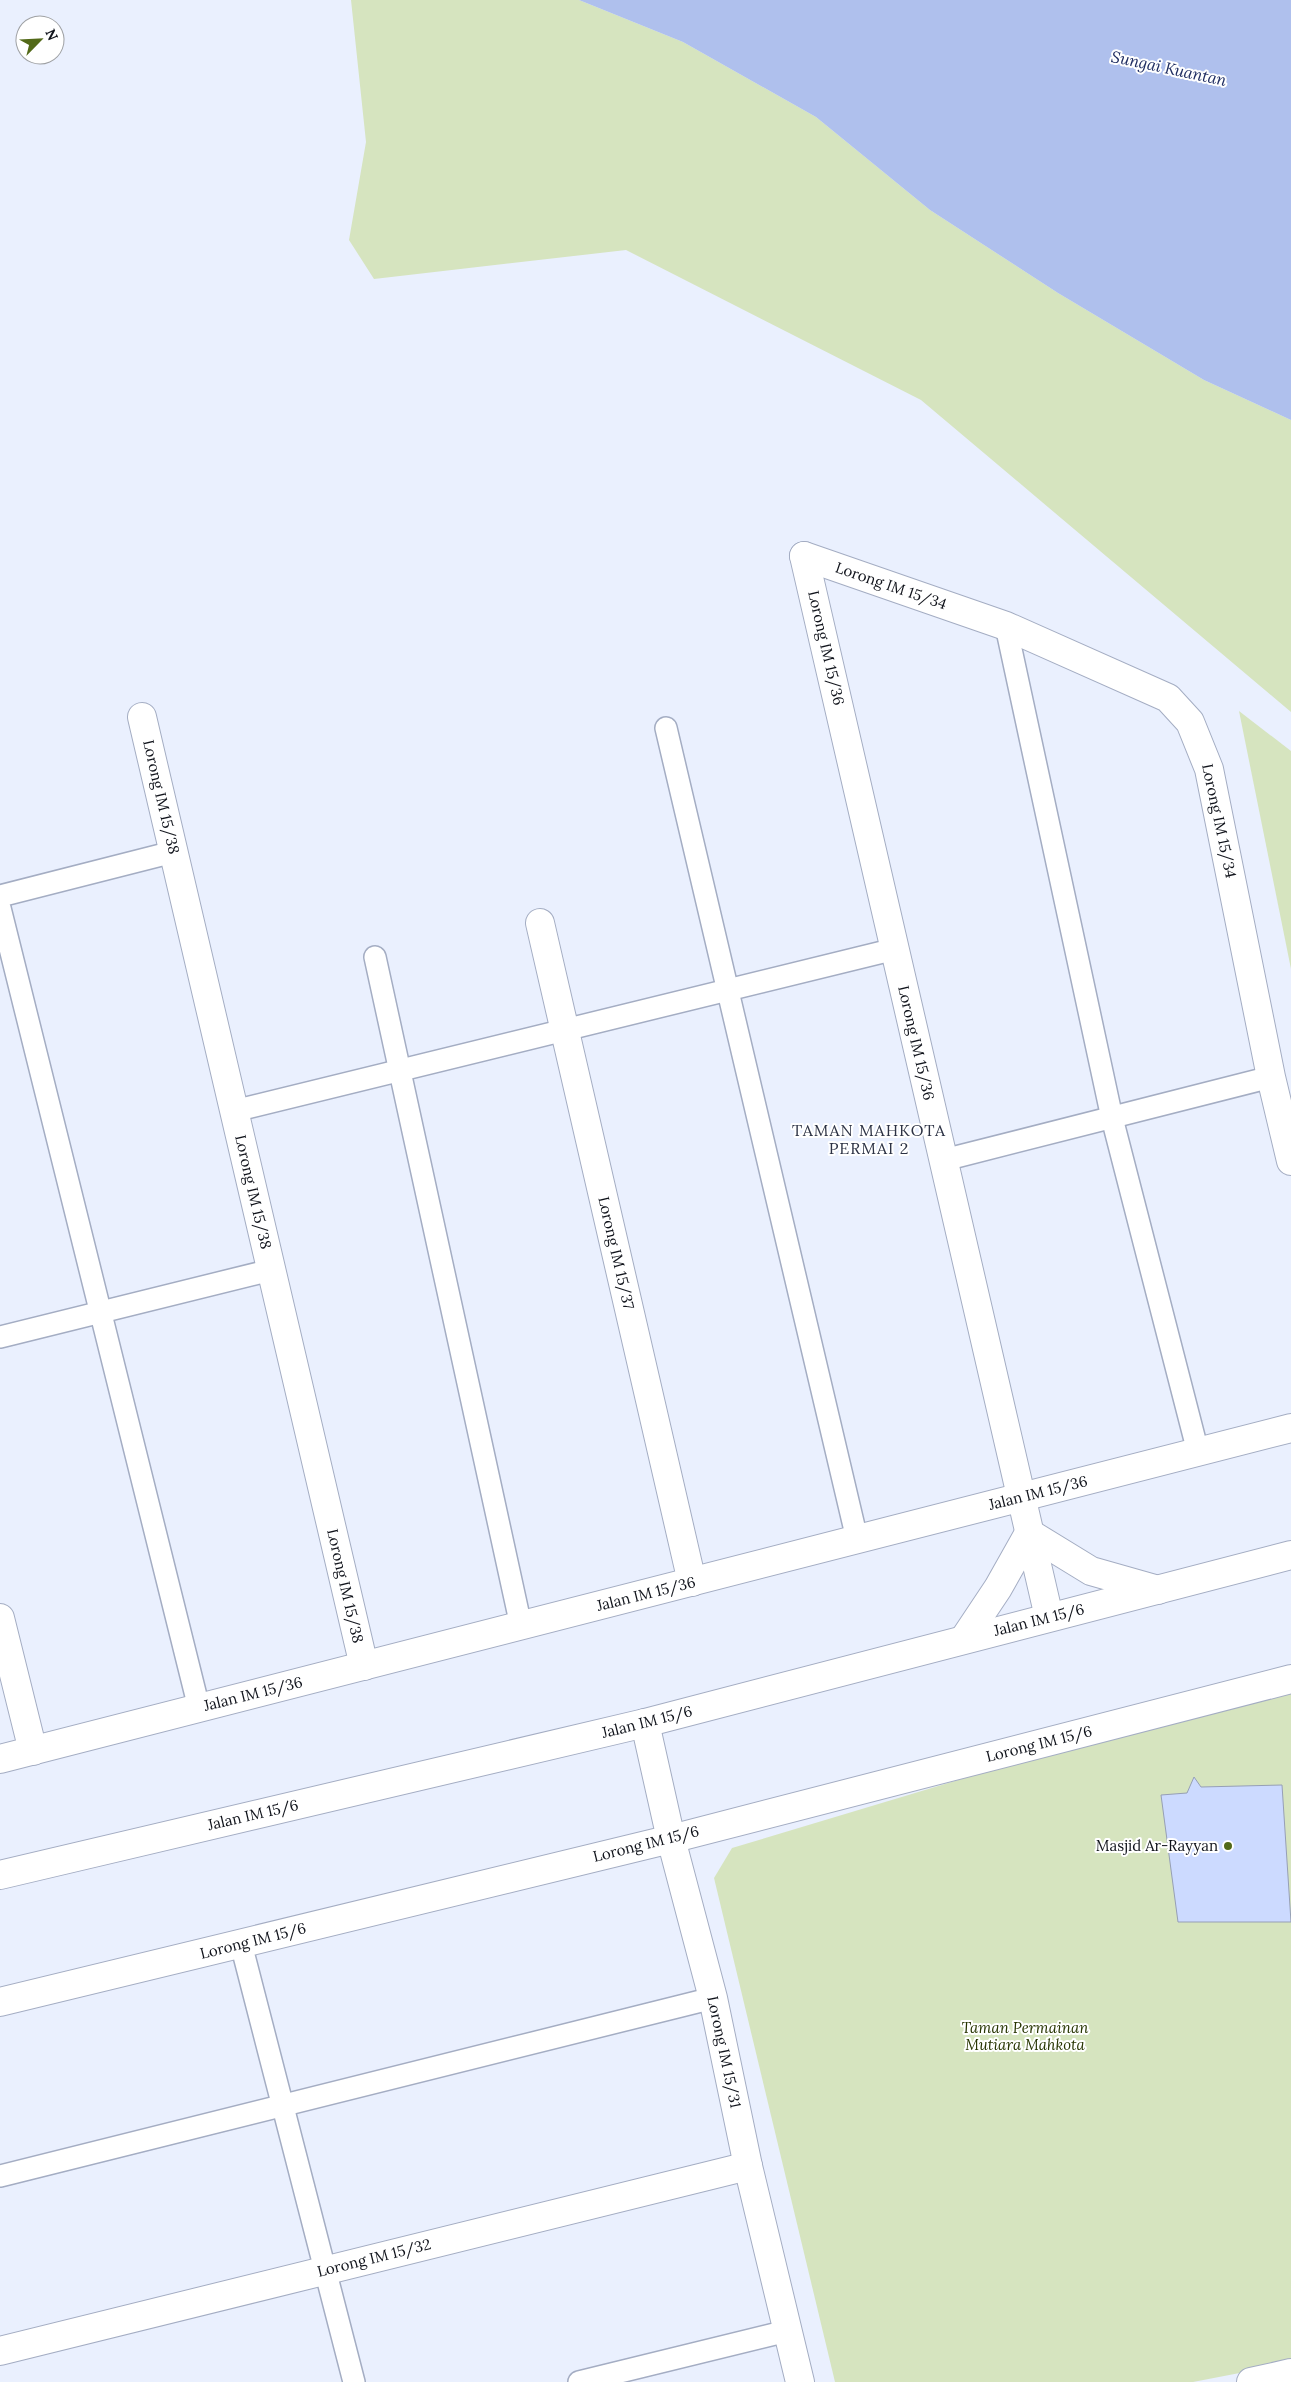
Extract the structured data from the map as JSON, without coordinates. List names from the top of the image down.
{
  "streets": {
    "street": [
      "Lorong IM 15/34",
      "Lorong IM 15/36",
      "Lorong IM 15/38",
      "Lorong IM 15/37",
      "Jalan IM 15/36",
      "Jalan IM 15/6",
      "Lorong IM 15/6",
      "Lorong IM 15/31",
      "Lorong IM 15/32"
    ]
  },
  "crossings": [
    ["Lorong IM 15/34", "Lorong IM 15/36"],
    ["Lorong IM 15/36", "Jalan IM 15/36"],
    ["Lorong IM 15/36", "Jalan IM 15/6"],
    ["Lorong IM 15/38", "Jalan IM 15/36"],
    ["Lorong IM 15/37", "Jalan IM 15/36"],
    ["Jalan IM 15/6", "Lorong IM 15/31"],
    ["Lorong IM 15/6", "Lorong IM 15/31"],
    ["Lorong IM 15/31", "Lorong IM 15/32"]
  ],
  "districts": ["TAMAN MAHKOTA PERMAI 2"],
  "water": ["Sungai Kuantan"],
  "parks": ["Taman Permainan Mutiara Mahkota"],
  "places": ["Masjid Ar-Rayyan"],
  "north": "top right"
}
